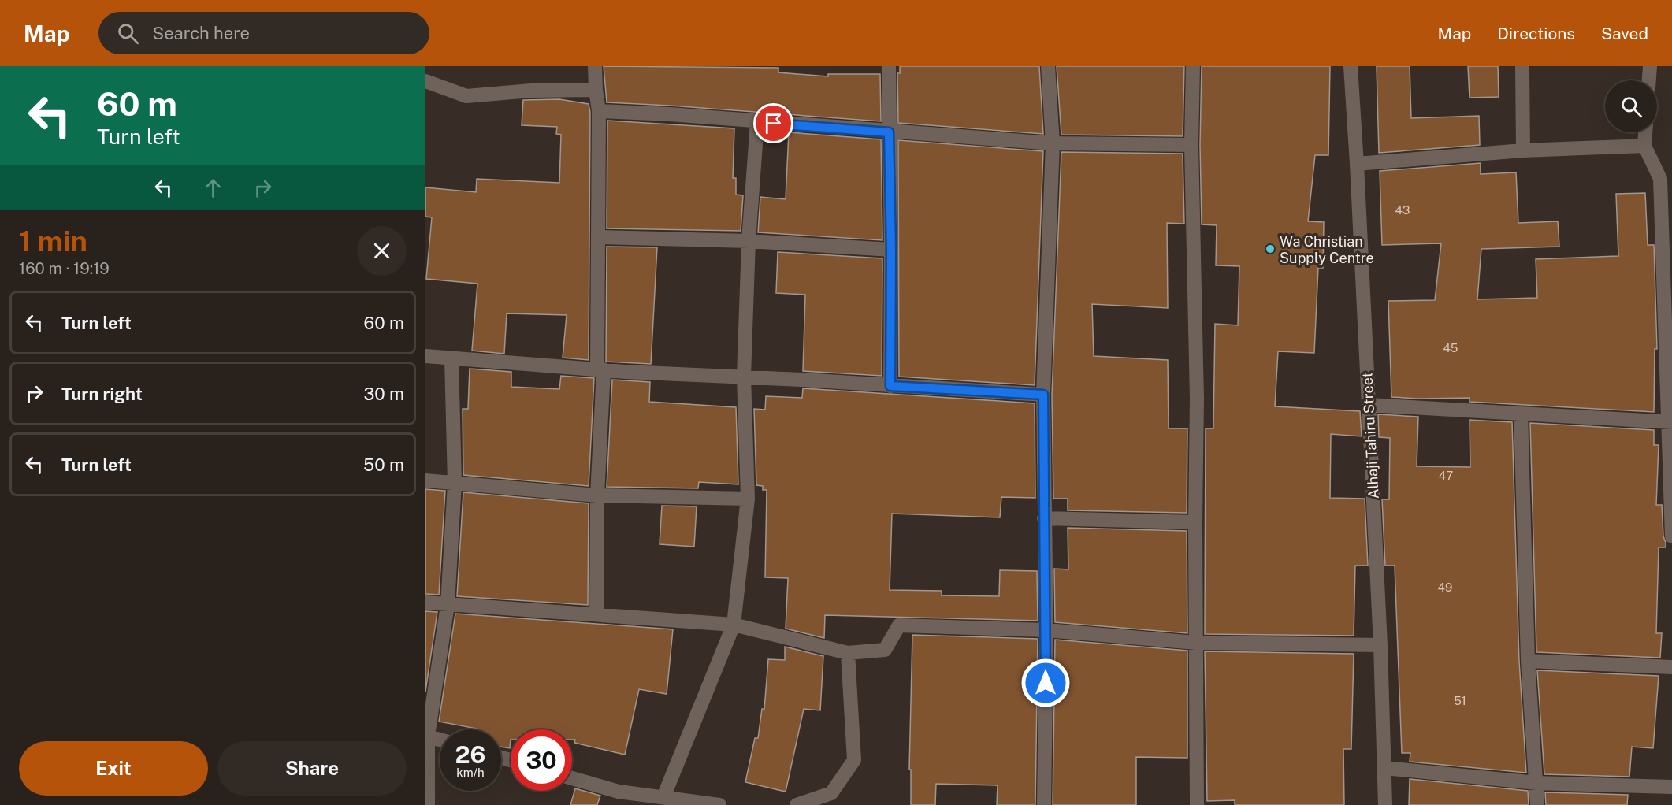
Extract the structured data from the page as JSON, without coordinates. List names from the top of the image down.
{
  "streets": {
    "street": ["Alhaji Tahiru Street"]
  },
  "places": ["Wa Christian Supply Centre"],
  "house_numbers": [
    "43",
    "45",
    "47",
    "49",
    "51"
  ],
  "page": {
    "header": "Map",
    "search": "Search here",
    "nav": ["Map", "Directions", "Saved"],
    "turn": ["60 m", "Turn left"],
    "heading": ["1 min", "160 m · 19:19"],
    "list": [
      {
        "name": "Turn left",
        "value": "60 m"
      },
      {
        "name": "Turn right",
        "value": "30 m"
      },
      {
        "name": "Turn left",
        "value": "50 m"
      }
    ],
    "speed": "26 km/h",
    "limit": "30",
    "buttons": ["Exit", "Share"]
  }
}
